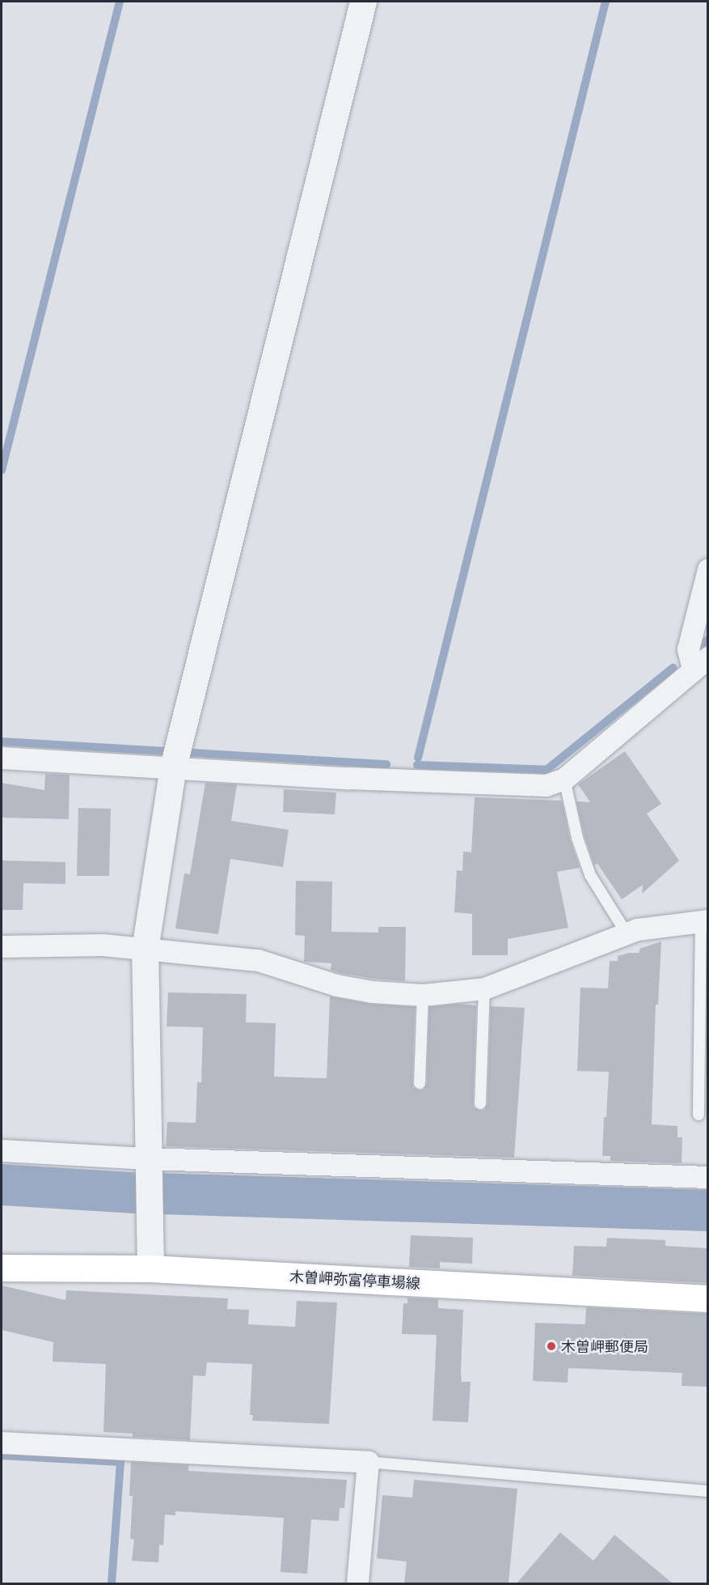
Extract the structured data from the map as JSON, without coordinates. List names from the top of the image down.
{
  "streets": {
    "main road": ["木曽岬弥富停車場線"]
  },
  "places": ["木曽岬郵便局"]
}
